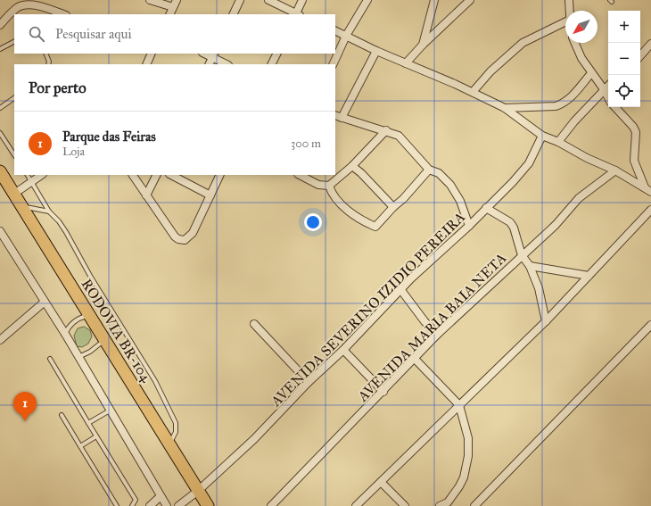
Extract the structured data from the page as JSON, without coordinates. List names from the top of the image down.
{
  "streets": {
    "highway": ["RODOVIA BR-104"],
    "street": ["AVENIDA SEVERINO IZIDIO PEREIRA", "AVENIDA MARIA BAIA NETA"]
  },
  "crossings": [
    ["AVENIDA SEVERINO IZIDIO PEREIRA", "RODOVIA BR-104"]
  ],
  "north": "bottom left",
  "page": {
    "map_buttons": ["+", "−"],
    "search": "Pesquisar aqui",
    "heading": "Por perto",
    "list": [
      {
        "mark": "1",
        "name": "Parque das Feiras",
        "note": "Loja",
        "value": "300 m"
      }
    ],
    "pins": "1"
  }
}
